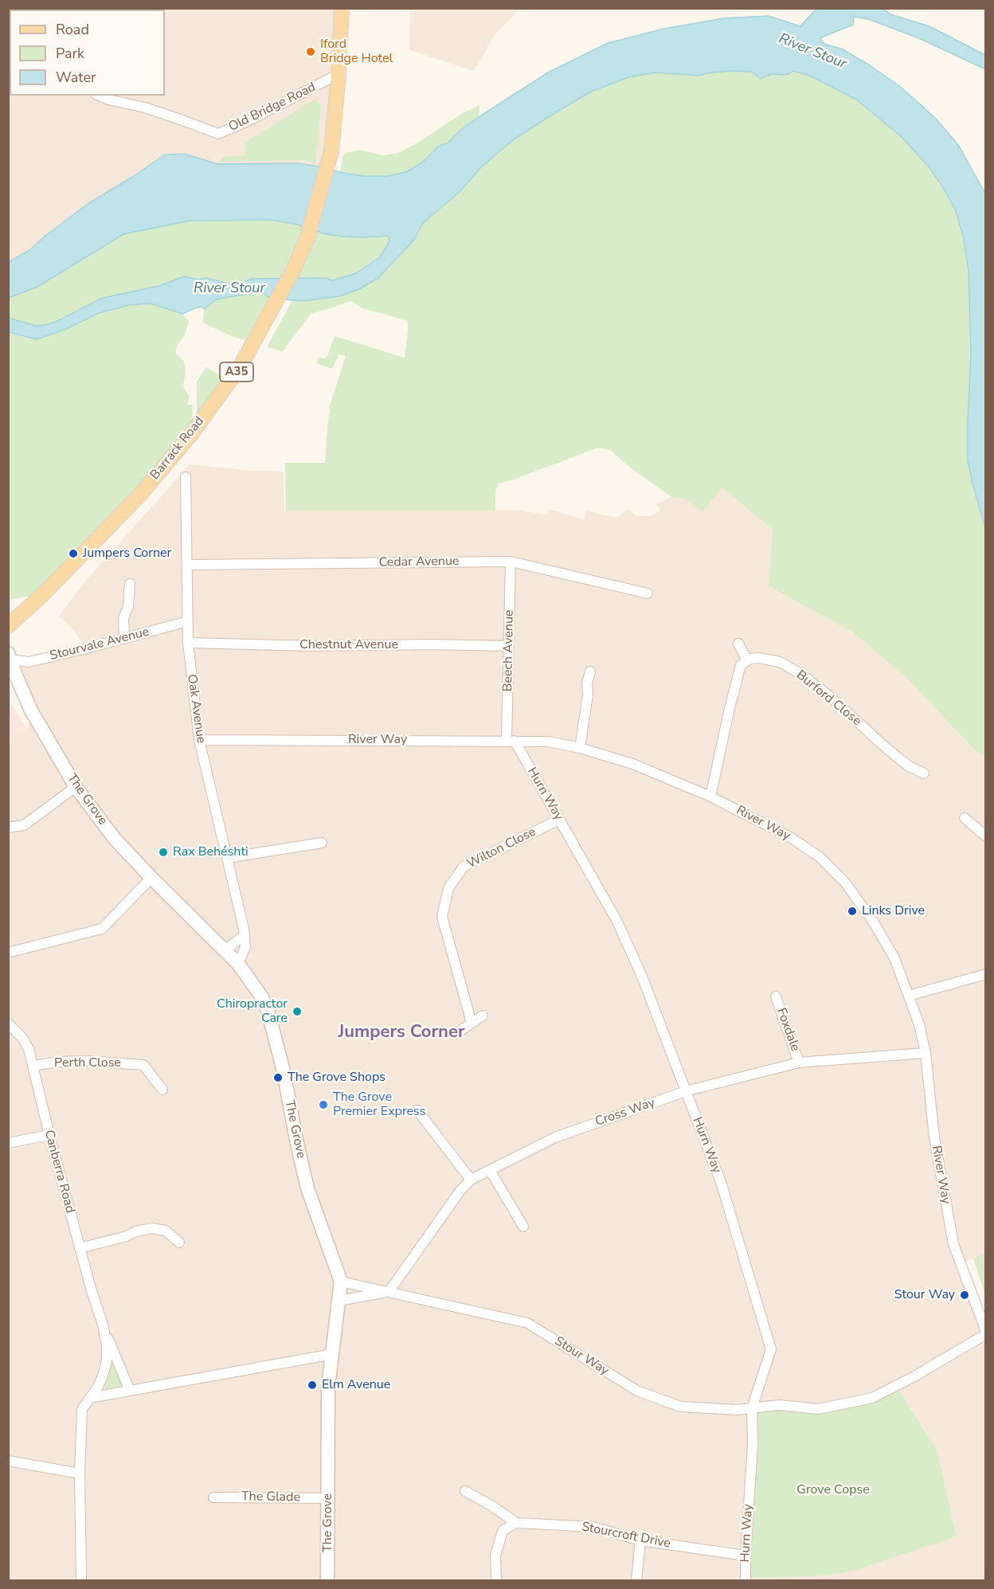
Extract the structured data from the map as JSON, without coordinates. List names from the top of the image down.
{
  "streets": {
    "main road": ["A35", "Barrack Road"],
    "street": [
      "Old Bridge Road",
      "Cedar Avenue",
      "Stourvale Avenue",
      "Chestnut Avenue",
      "Beech Avenue",
      "Burford Close",
      "Oak Avenue",
      "River Way",
      "Hurn Way",
      "The Grove",
      "Wilton Close",
      "Foxdale",
      "Perth Close",
      "Cross Way",
      "Canberra Road",
      "Stour Way",
      "The Glade",
      "Stourcroft Drive"
    ]
  },
  "crossings": [
    ["Old Bridge Road", "A35"],
    ["Old Bridge Road", "Barrack Road"],
    ["A35", "Barrack Road"],
    ["Cedar Avenue", "Beech Avenue"],
    ["Cedar Avenue", "Oak Avenue"],
    ["Stourvale Avenue", "Oak Avenue"],
    ["Stourvale Avenue", "The Grove"],
    ["Chestnut Avenue", "Beech Avenue"],
    ["Chestnut Avenue", "Oak Avenue"],
    ["Beech Avenue", "River Way"],
    ["Beech Avenue", "Hurn Way"],
    ["Oak Avenue", "River Way"],
    ["Oak Avenue", "The Grove"],
    ["River Way", "Hurn Way"],
    ["River Way", "Cross Way"],
    ["River Way", "Stour Way"],
    ["Hurn Way", "Wilton Close"],
    ["Hurn Way", "Cross Way"],
    ["Hurn Way", "Stour Way"],
    ["Hurn Way", "Stourcroft Drive"],
    ["The Grove", "Stour Way"],
    ["The Grove", "The Glade"],
    ["Foxdale", "Cross Way"],
    ["Perth Close", "Canberra Road"],
    ["Cross Way", "Stour Way"]
  ],
  "districts": ["Jumpers Corner"],
  "water": ["River Stour"],
  "parks": ["Grove Copse"],
  "places": [
    "Iford Bridge Hotel",
    "Jumpers Corner",
    "Rax Behéshti",
    "Links Drive",
    "Chiropractor Care",
    "The Grove Shops",
    "The Grove Premier Express",
    "Stour Way",
    "Elm Avenue"
  ],
  "legend": ["Road", "Park", "Water"]
}
